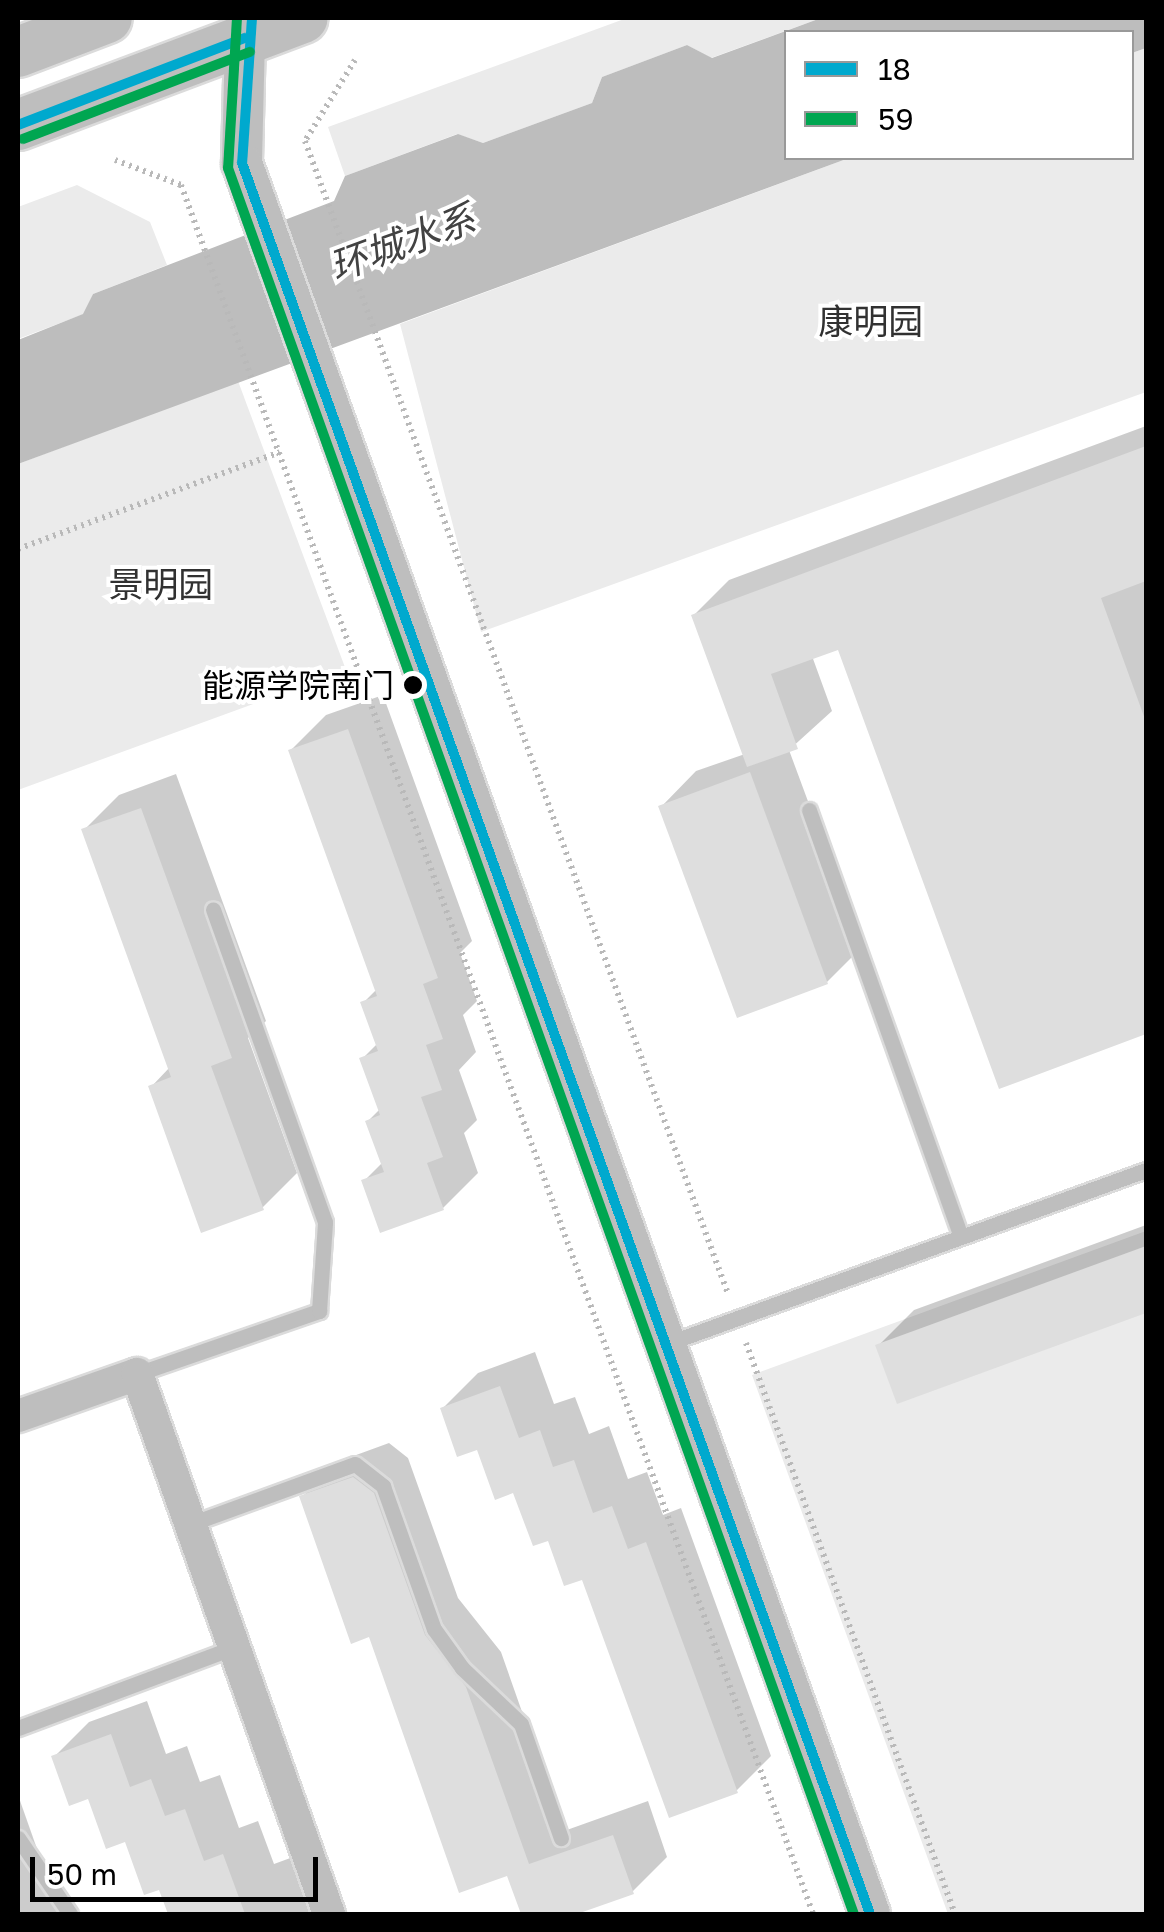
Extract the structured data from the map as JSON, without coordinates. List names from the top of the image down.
{
  "water": ["环城水系"],
  "parks": ["康明园", "景明园"],
  "places": ["能源学院南门"],
  "lines": ["transit line 18", "transit line 59"],
  "legend": ["18", "59"],
  "scale_bar": "50 m"
}
